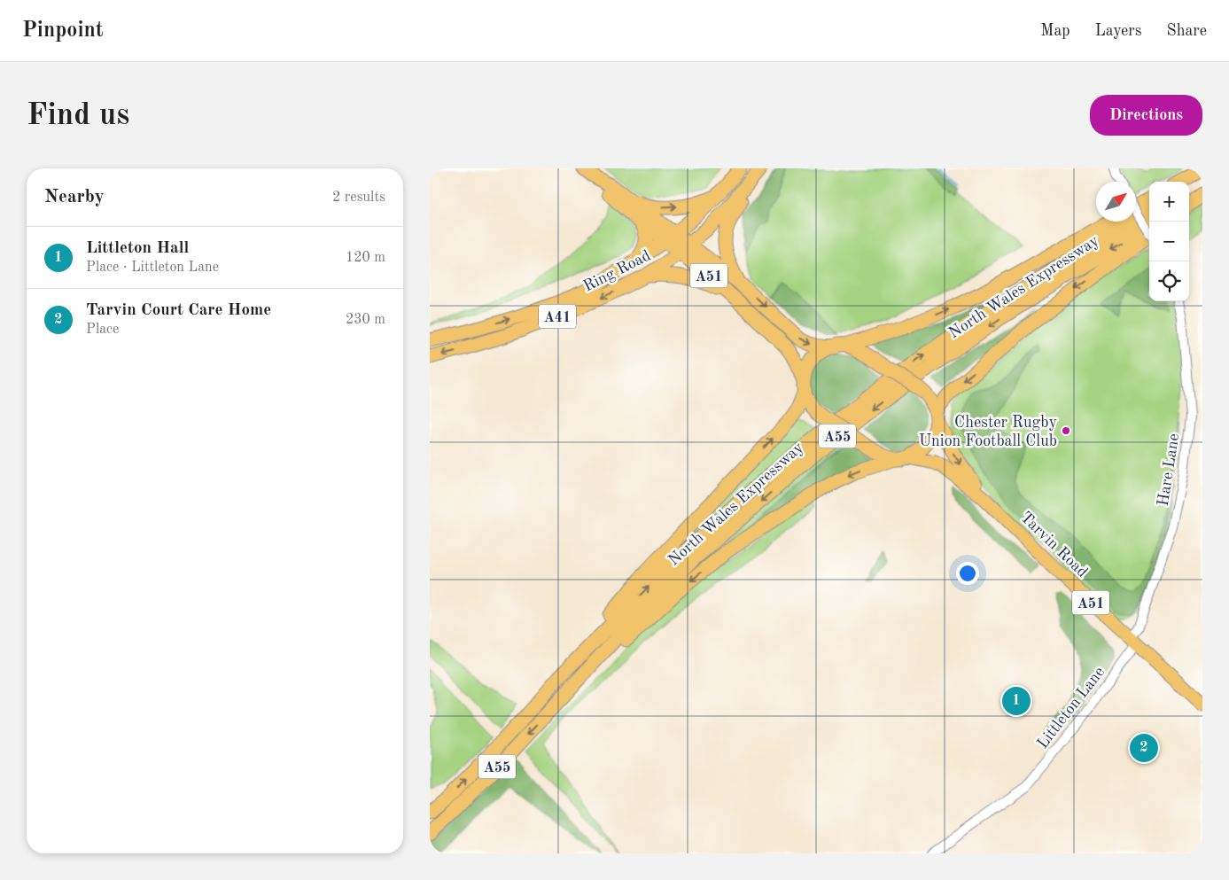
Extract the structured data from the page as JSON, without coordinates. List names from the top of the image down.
{
  "streets": {
    "highway": [
      "Ring Road",
      "A51",
      "North Wales Expressway",
      "A41",
      "A55",
      "Tarvin Road"
    ],
    "street": ["Hare Lane", "Littleton Lane"]
  },
  "crossings": [
    ["Ring Road", "A51"],
    ["A51", "Tarvin Road"],
    ["Hare Lane", "Tarvin Road"],
    ["Hare Lane", "Littleton Lane"],
    ["Tarvin Road", "Littleton Lane"]
  ],
  "places": ["Chester Rugby Union Football Club"],
  "north": "top right",
  "page": {
    "header": "Pinpoint",
    "nav": ["Map", "Layers", "Share"],
    "buttons": "Directions",
    "title": "Find us",
    "heading": ["Nearby", "2 results"],
    "map_buttons": ["+", "−"],
    "list": [
      {
        "mark": "1",
        "name": "Littleton Hall",
        "note": "Place · Littleton Lane",
        "value": "120 m"
      },
      {
        "mark": "2",
        "name": "Tarvin Court Care Home",
        "note": "Place",
        "value": "230 m"
      }
    ],
    "pins": ["1", "2"]
  }
}
